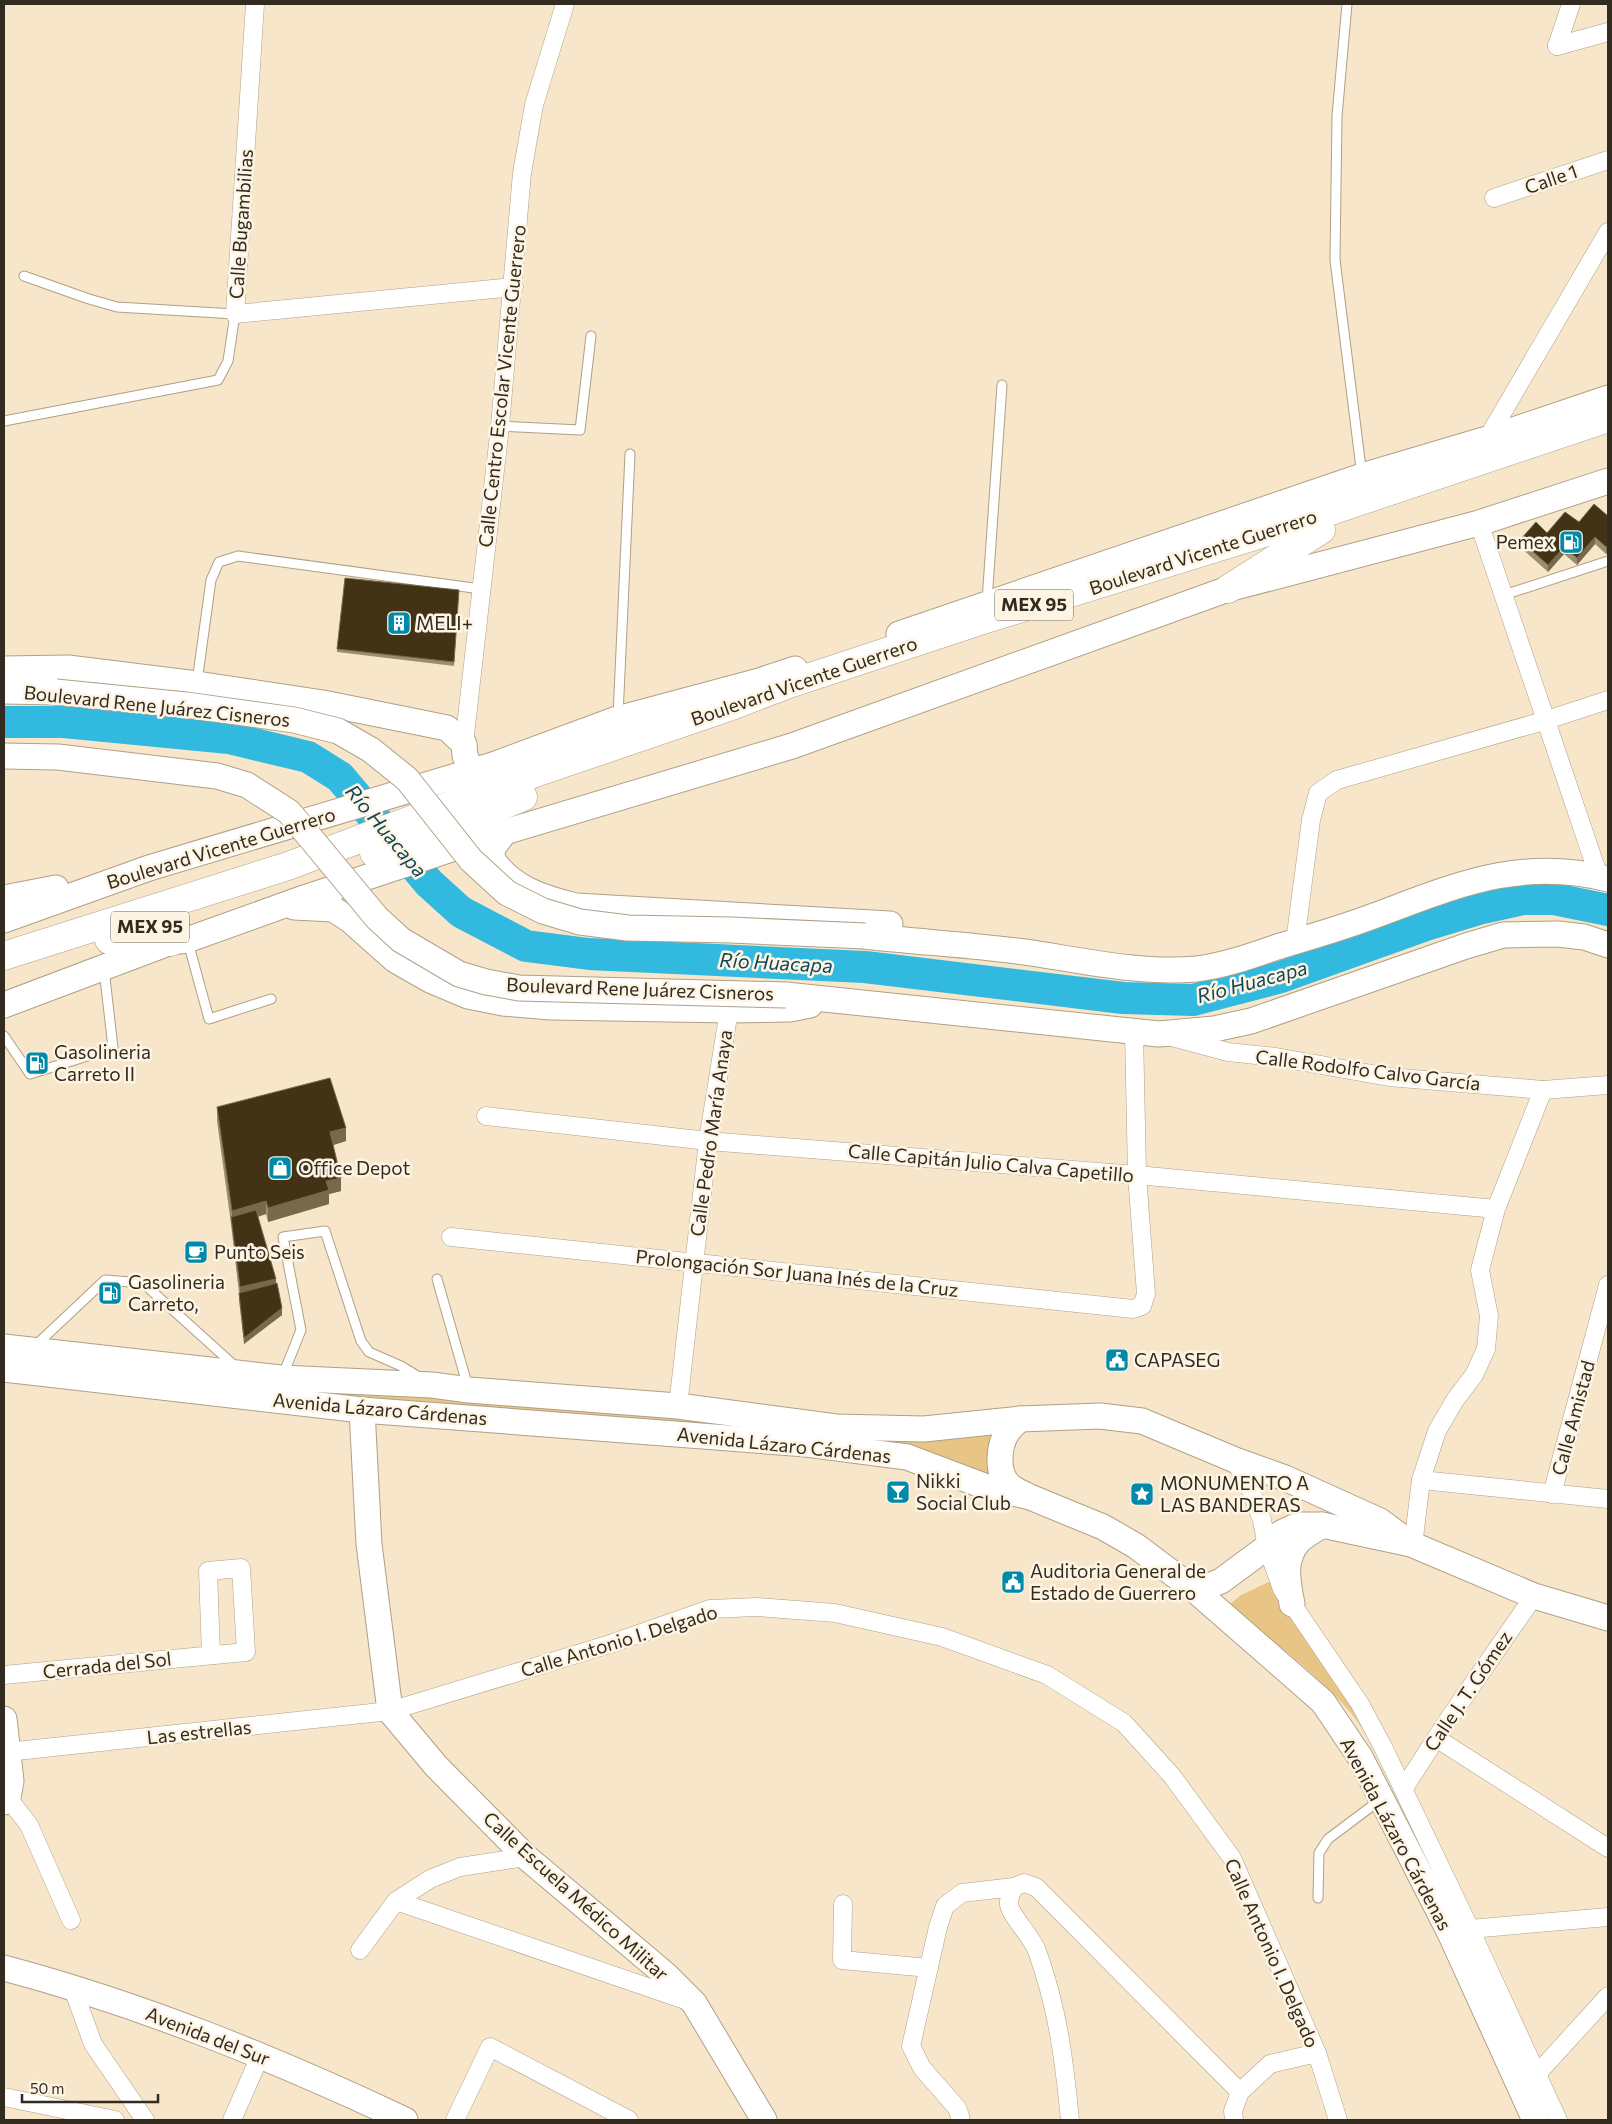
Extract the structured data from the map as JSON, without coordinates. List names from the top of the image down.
{
  "streets": {
    "highway": ["Boulevard Vicente Guerrero", "MEX 95"],
    "main road": [
      "Calle Centro Escolar Vicente Guerrero",
      "Boulevard Rene Juárez Cisneros",
      "Avenida Lázaro Cárdenas",
      "Calle Escuela Médico Militar",
      "Avenida del Sur"
    ],
    "street": [
      "Calle 1",
      "Calle Bugambilias",
      "Calle Rodolfo Calvo García",
      "Calle Pedro María Anaya",
      "Calle Capitán Julio Calva Capetillo",
      "Prolongación Sor Juana Inés de la Cruz",
      "Calle Amistad",
      "Calle Antonio I. Delgado",
      "Cerrada del Sol",
      "Calle J. T. Gómez",
      "Las estrellas"
    ]
  },
  "crossings": [
    ["Calle Bugambilias", "Calle Centro Escolar Vicente Guerrero"],
    ["Calle Centro Escolar Vicente Guerrero", "Boulevard Vicente Guerrero"],
    ["Boulevard Rene Juárez Cisneros", "Calle Rodolfo Calvo García"],
    ["Calle Pedro María Anaya", "Calle Capitán Julio Calva Capetillo"],
    ["Calle Pedro María Anaya", "Prolongación Sor Juana Inés de la Cruz"],
    ["Calle Pedro María Anaya", "Avenida Lázaro Cárdenas"],
    ["Calle Capitán Julio Calva Capetillo", "Prolongación Sor Juana Inés de la Cruz"],
    ["Avenida Lázaro Cárdenas", "Calle J. T. Gómez"],
    ["Calle Antonio I. Delgado", "Las estrellas"],
    ["Calle Antonio I. Delgado", "Calle Escuela Médico Militar"],
    ["Las estrellas", "Calle Escuela Médico Militar"]
  ],
  "water": ["Río Huacapa"],
  "places": {
    "fuel station": ["Pemex", "Gasolineria Carreto II", "Gasolineria Carreto,"],
    "building": ["MELI+"],
    "shop": ["Office Depot"],
    "cafe": ["Punto Seis"],
    "public building": ["CAPASEG", "Auditoria General de Estado de Guerrero"],
    "bar": ["Nikki Social Club"],
    "place": ["MONUMENTO A LAS BANDERAS"]
  },
  "scale_bar": "50 m"
}
